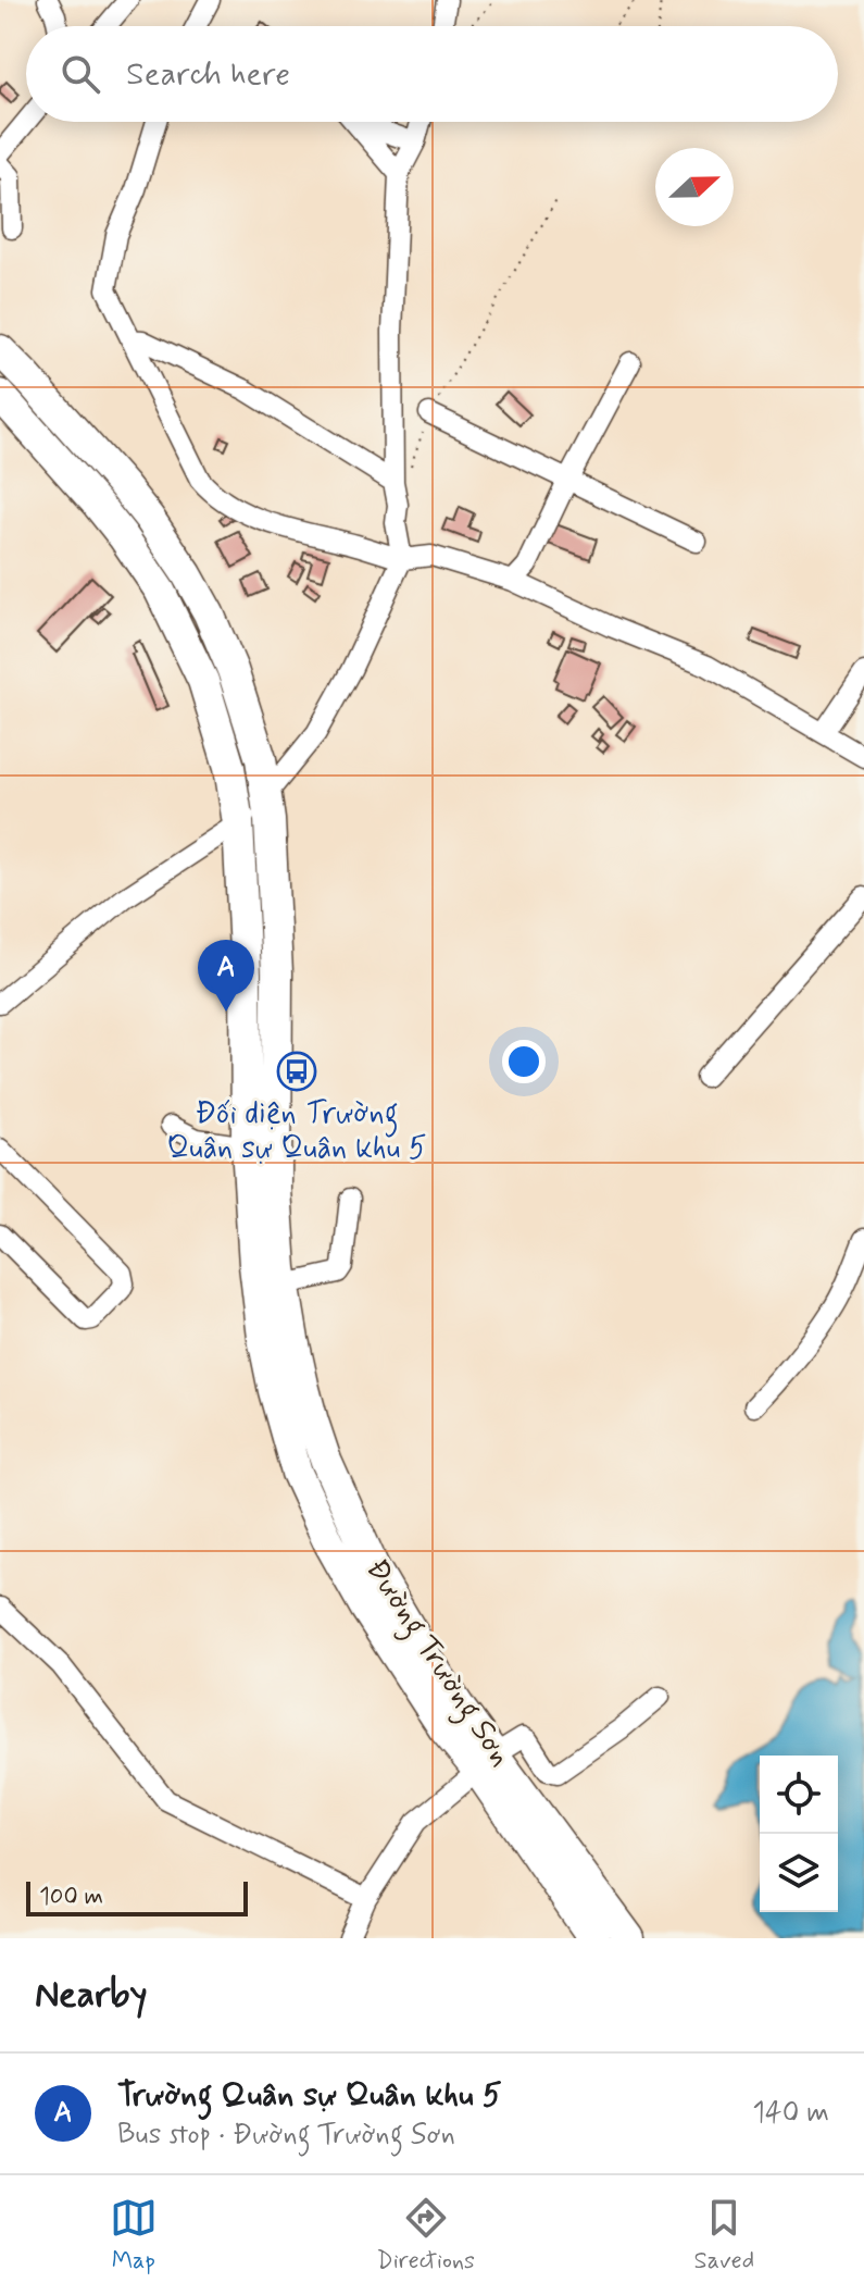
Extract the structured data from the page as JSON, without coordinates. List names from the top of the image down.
{
  "streets": {
    "highway": ["Đường Trường Sơn"]
  },
  "places": {
    "bus stop": ["Đối diện Trường Quân sự Quân khu 5"]
  },
  "scale_bar": "100 m",
  "north": "right",
  "page": {
    "search": "Search here",
    "pins": "A",
    "scale": "100 m",
    "heading": "Nearby",
    "list": [
      {
        "mark": "A",
        "name": "Trường Quân sự Quân khu 5",
        "note": "Bus stop · Đường Trường Sơn",
        "value": "140 m"
      }
    ],
    "nav": ["Map", "Directions", "Saved"]
  }
}
